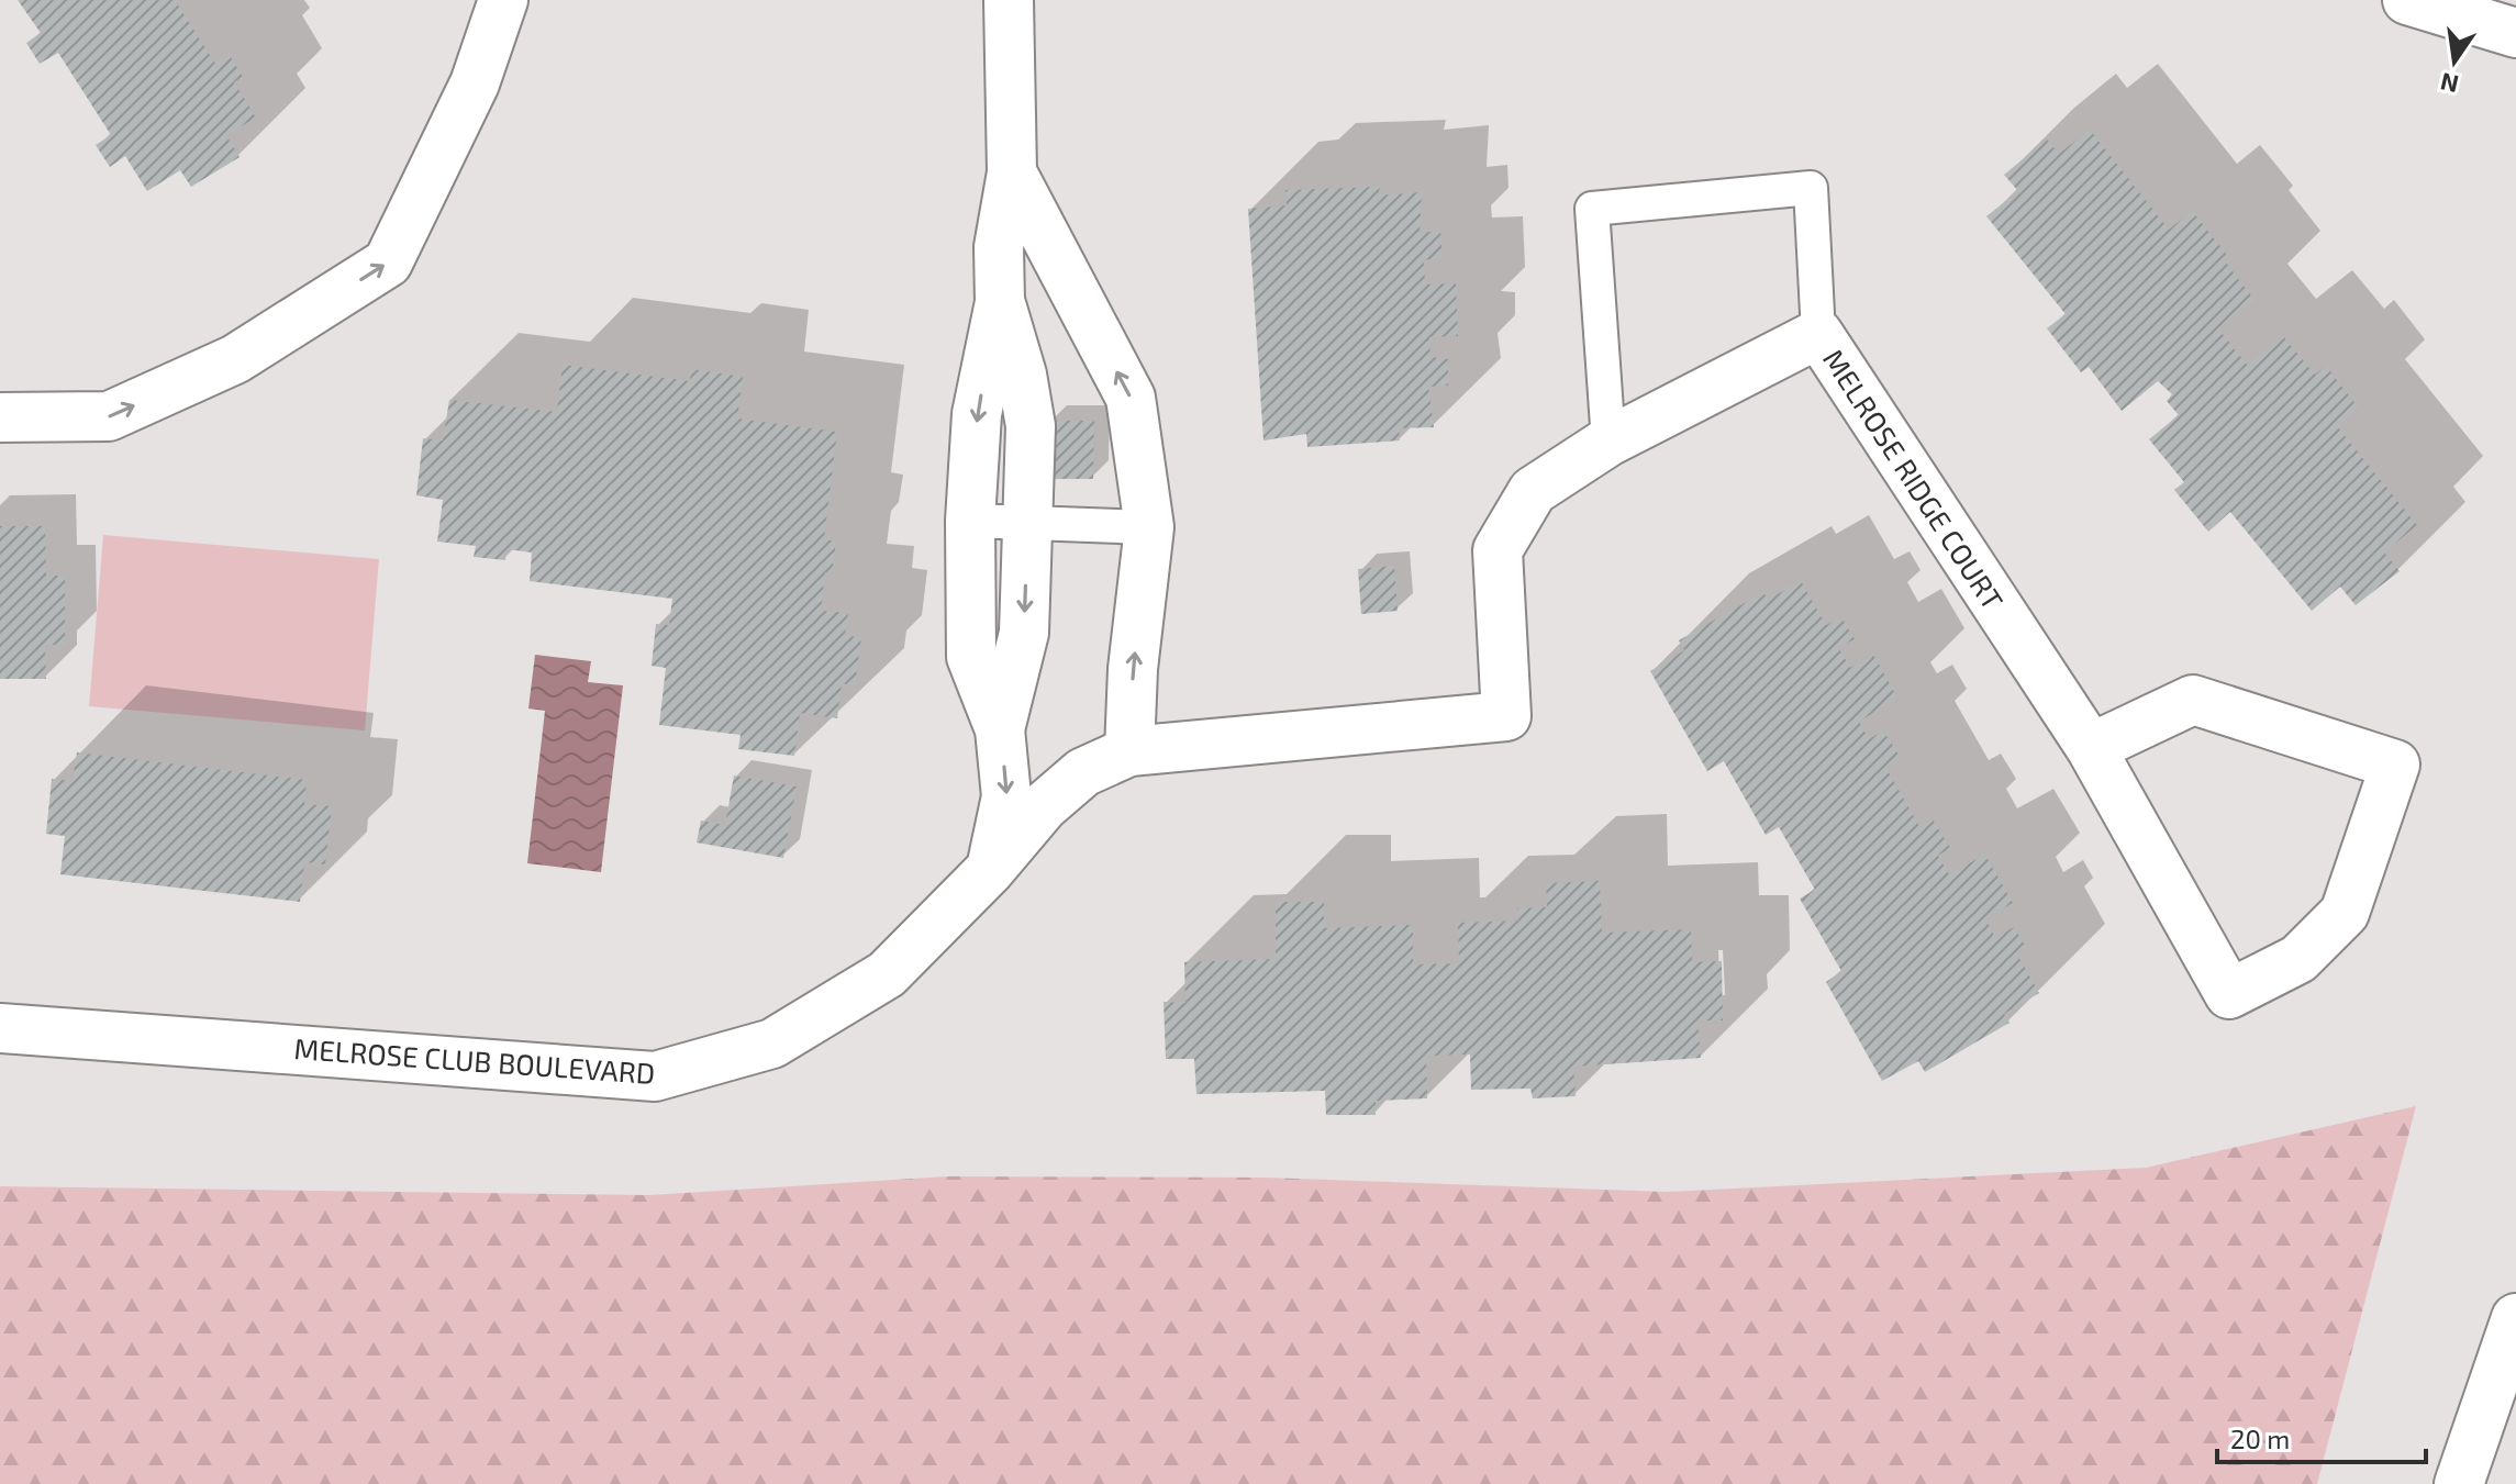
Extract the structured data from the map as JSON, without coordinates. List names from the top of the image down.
{
  "streets": {
    "street": ["MELROSE RIDGE COURT", "MELROSE CLUB BOULEVARD"]
  },
  "crossings": [
    ["MELROSE RIDGE COURT", "MELROSE CLUB BOULEVARD"]
  ],
  "scale_bar": "20 m",
  "north": "bottom"
}
